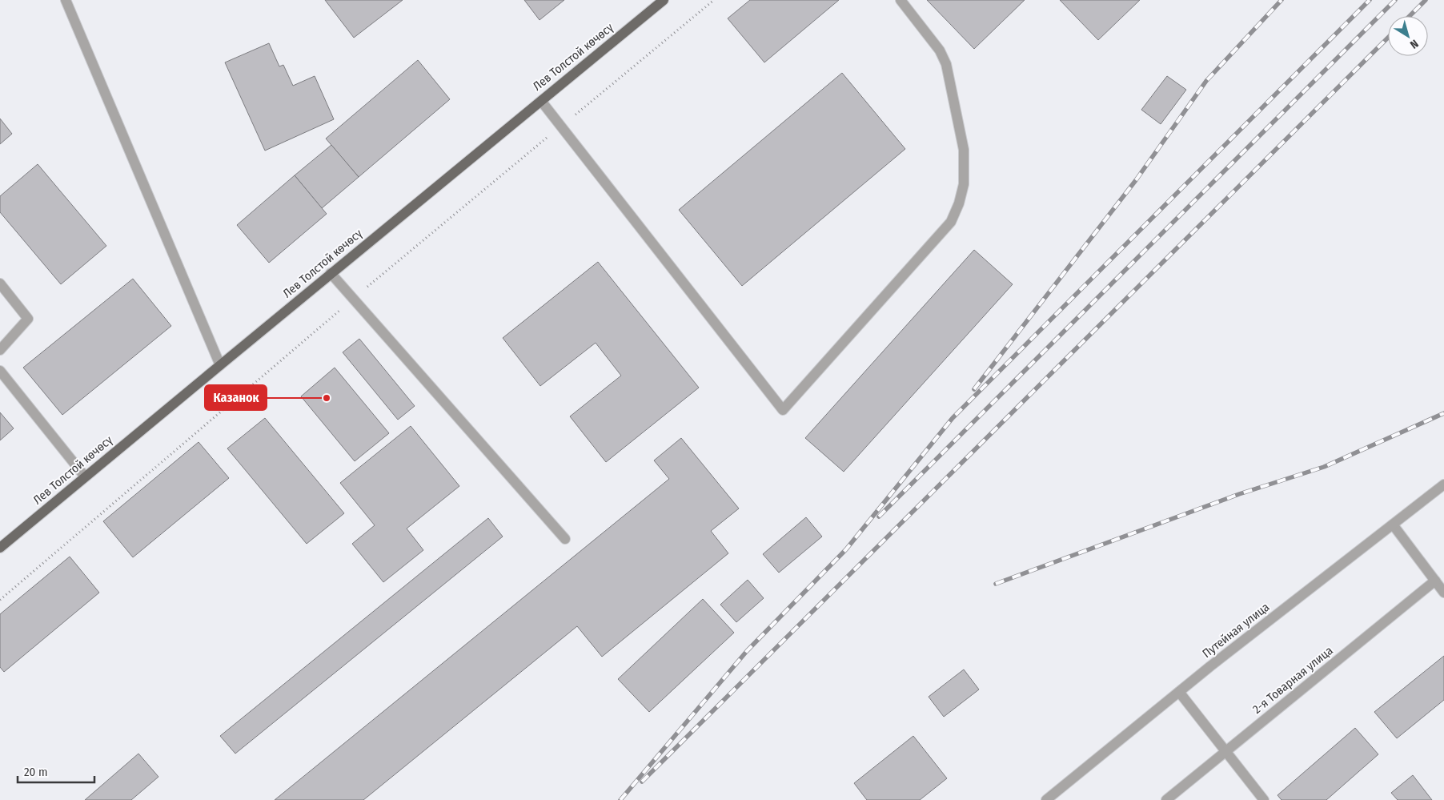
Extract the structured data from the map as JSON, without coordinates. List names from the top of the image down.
{
  "streets": {
    "main road": ["Лев Толстой көчөсү"],
    "street": ["Путейная улица", "2-я Товарная улица"]
  },
  "places": ["Казанок"],
  "scale_bar": "20 m",
  "north": "bottom right"
}
